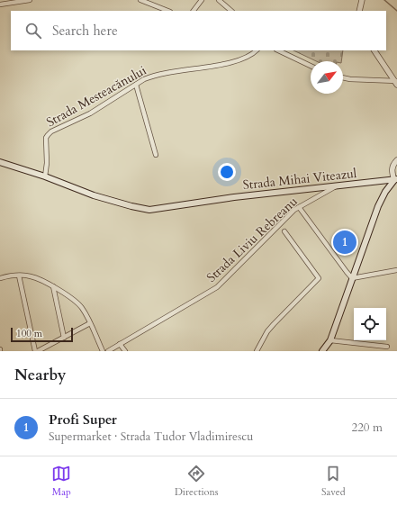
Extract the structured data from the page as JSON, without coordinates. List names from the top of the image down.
{
  "streets": {
    "main road": ["Strada Mihai Viteazul"],
    "street": ["Strada Mesteacănului", "Strada Liviu Rebreanu"]
  },
  "crossings": [
    ["Strada Mesteacănului", "Strada Mihai Viteazul"],
    ["Strada Mihai Viteazul", "Strada Liviu Rebreanu"]
  ],
  "scale_bar": "100 m",
  "north": "top right",
  "page": {
    "search": "Search here",
    "pins": "1",
    "scale": "100 m",
    "heading": "Nearby",
    "list": [
      {
        "mark": "1",
        "name": "Profi Super",
        "note": "Supermarket · Strada Tudor Vladimirescu",
        "value": "220 m"
      }
    ],
    "nav": ["Map", "Directions", "Saved"]
  }
}
